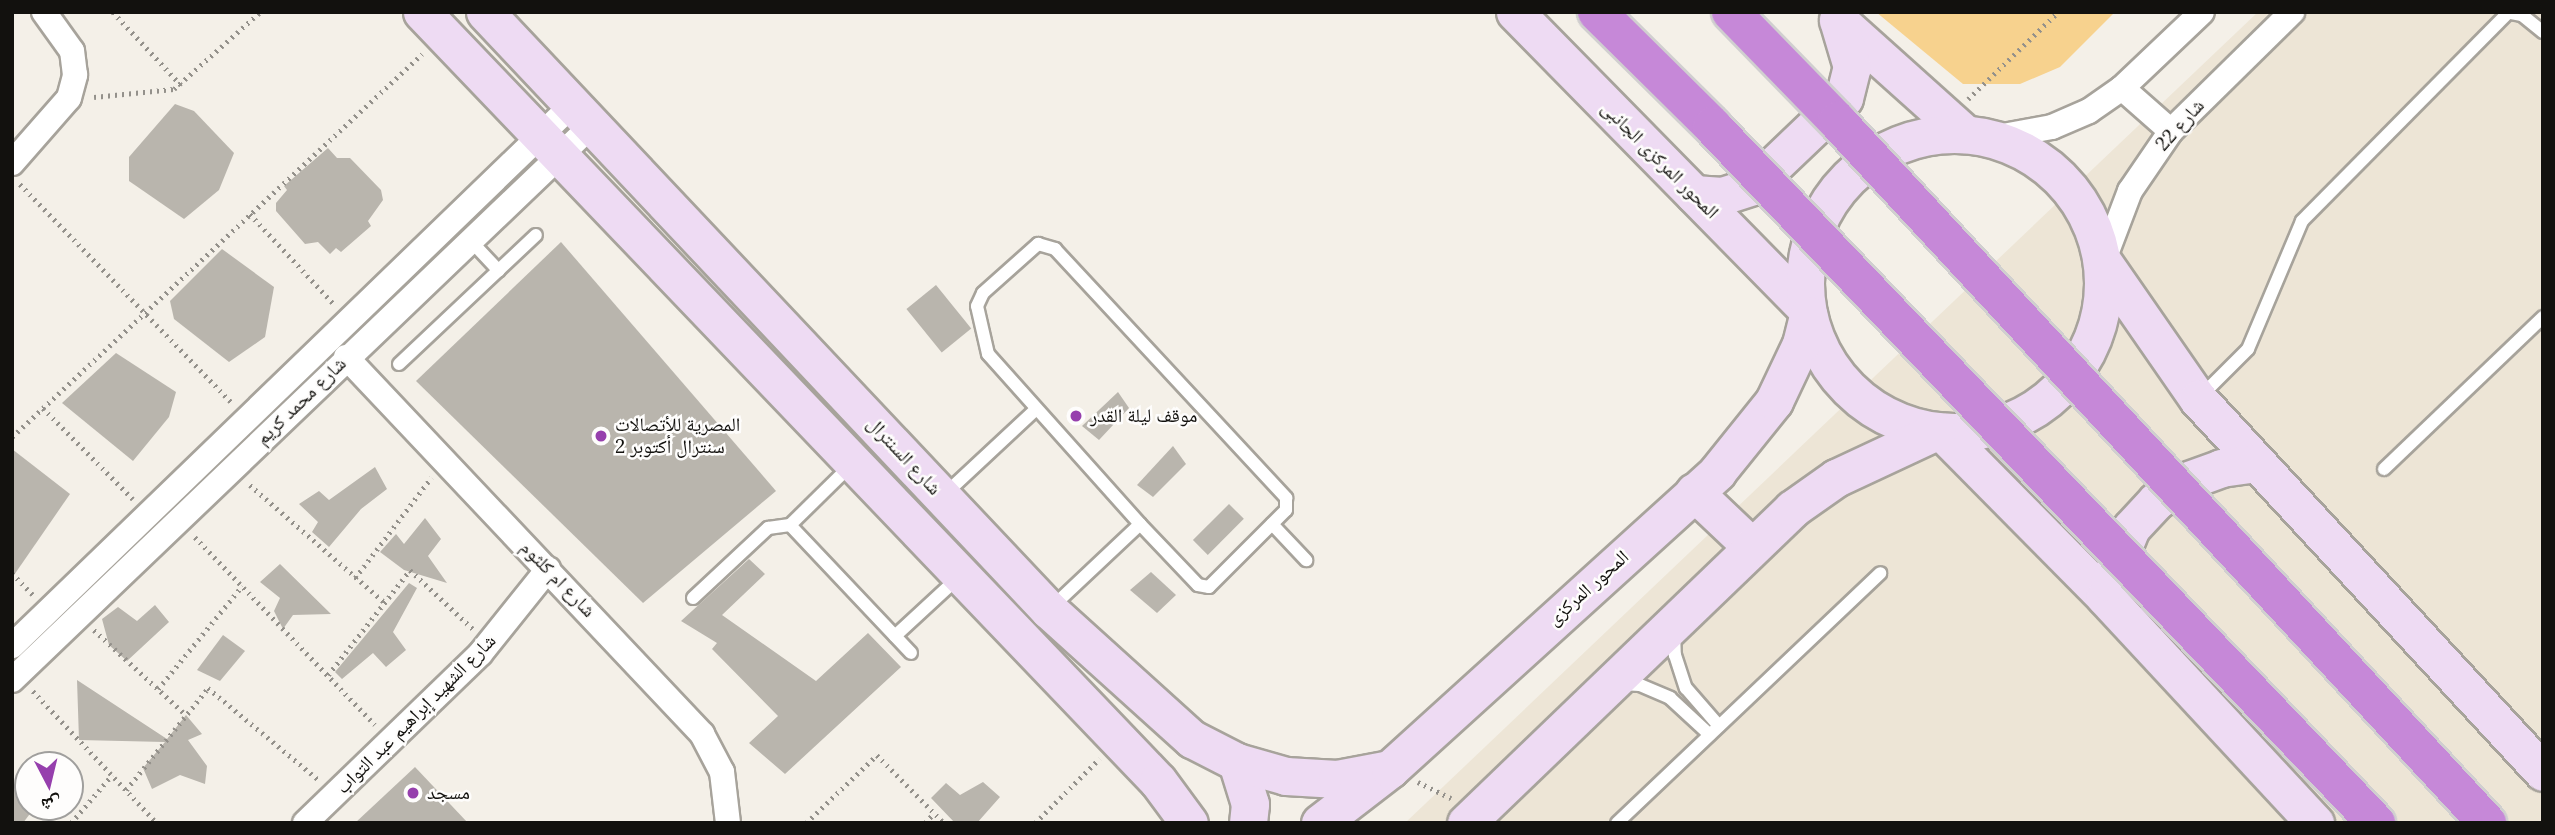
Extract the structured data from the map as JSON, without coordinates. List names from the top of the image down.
{
  "streets": {
    "main road": ["المحور المركزى الجانبى", "شارع السنترال", "المحور المركزى"],
    "street": [
      "شارع 22",
      "شارع محمد كريم",
      "شارع ام كلثوم",
      "شارع الشهيد إبراهيم عبد التواب"
    ]
  },
  "crossings": [
    ["المحور المركزى الجانبى", "المحور المركزى"],
    ["شارع محمد كريم", "شارع السنترال"],
    ["شارع محمد كريم", "شارع ام كلثوم"],
    ["شارع السنترال", "المحور المركزى"],
    ["شارع ام كلثوم", "شارع الشهيد إبراهيم عبد التواب"]
  ],
  "places": ["موقف ليلة القدر", "المصرية للأتصالات سنترال أكتوبر 2", "مسجد"],
  "north": "bottom"
}
